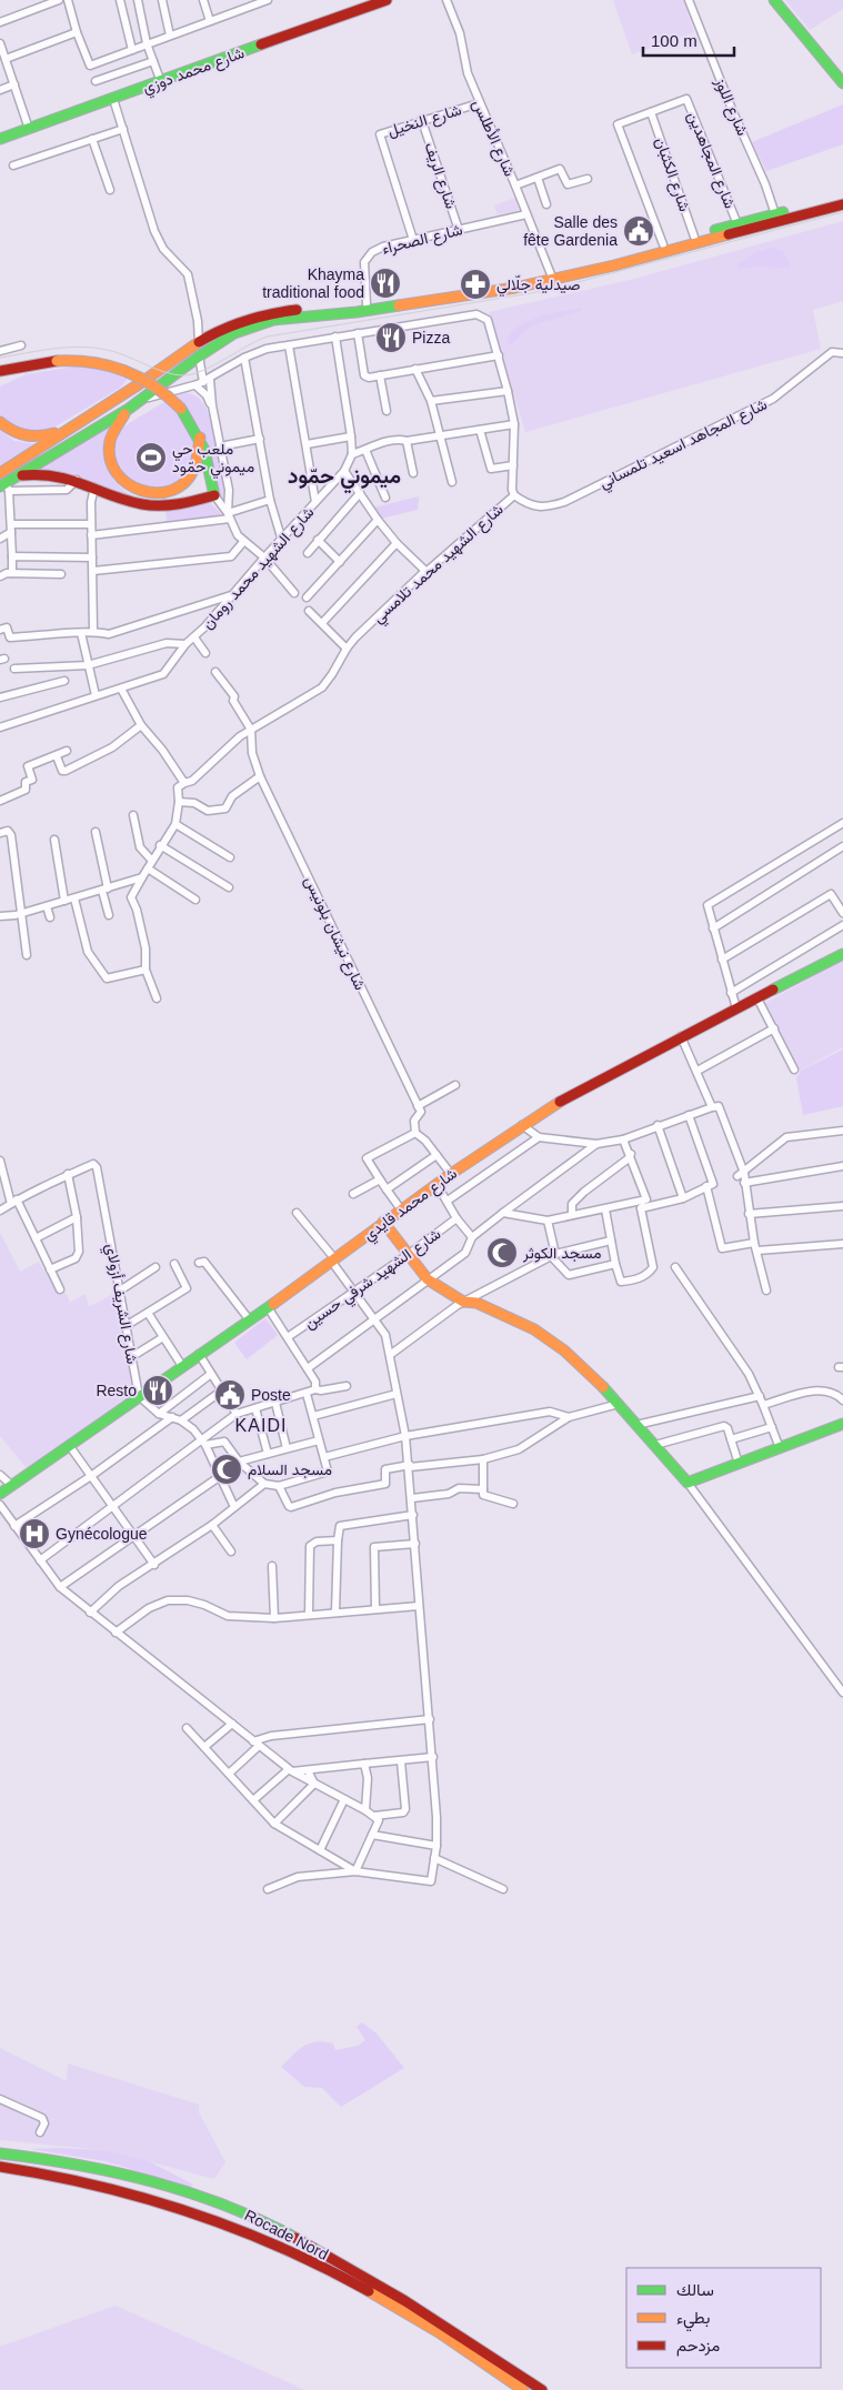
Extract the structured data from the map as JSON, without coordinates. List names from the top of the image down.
{
  "streets": {
    "main road": ["شارع محمد دوزي", "شارع محمد قايدي", "Rocade Nord"],
    "street": [
      "شارع اللوز",
      "شارع النخيل",
      "شارع الأطلس",
      "شارع المجاهدين",
      "شارع الكثبان",
      "شارع الريف",
      "شارع الصحراء",
      "شارع المجاهد اسعيد تلمساني",
      "شارع الشهيد محمد تلامسي",
      "شارع الشهيد محمد رومان",
      "شارع نيشان بلونيس",
      "شارع الشهيد شرفي حسين",
      "شارع الشريف أزولاي"
    ]
  },
  "crossings": [
    ["شارع النخيل", "شارع الأطلس"],
    ["شارع النخيل", "شارع الريف"],
    ["شارع النخيل", "شارع الصحراء"],
    ["شارع الأطلس", "شارع الصحراء"],
    ["شارع المجاهدين", "شارع الكثبان"],
    ["شارع الريف", "شارع الصحراء"],
    ["شارع المجاهد اسعيد تلمساني", "شارع الشهيد محمد تلامسي"],
    ["شارع الشهيد محمد تلامسي", "شارع نيشان بلونيس"],
    ["شارع محمد قايدي", "شارع الشريف أزولاي"]
  ],
  "districts": ["ميموني حمّود", "KAIDI"],
  "places": {
    "public building": ["Salle des fête Gardenia", "Poste"],
    "restaurant": ["Khayma traditional food", "Pizza", "Resto"],
    "pharmacy": ["صيدلية جلّالي"],
    "sports": ["ملعب حي ميموني حمّود"],
    "mosque": ["مسجد الكوثر", "مسجد السلام"],
    "hospital": ["Gynécologue"]
  },
  "legend": ["سالك", "بطيء", "مزدحم"],
  "scale_bar": "100 m"
}
